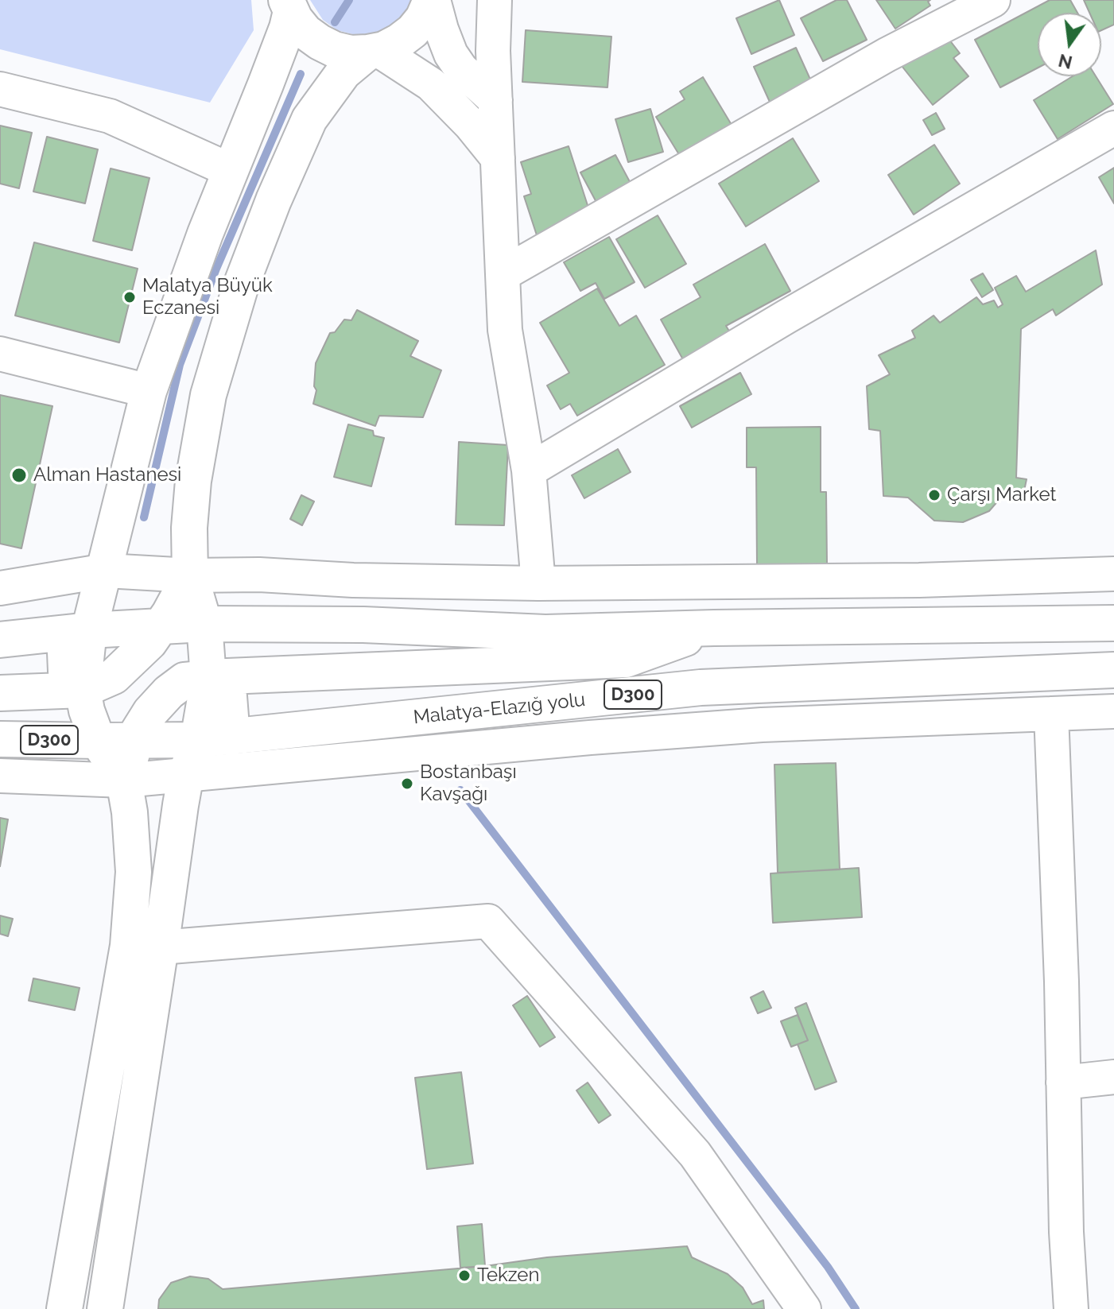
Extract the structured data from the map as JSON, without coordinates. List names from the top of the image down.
{
  "streets": {
    "main road": ["D300", "Malatya-Elazığ yolu"]
  },
  "places": [
    "Malatya Büyük Eczanesi",
    "Alman Hastanesi",
    "Çarşı Market",
    "Bostanbaşı Kavşağı",
    "Tekzen"
  ],
  "north": "bottom"
}
